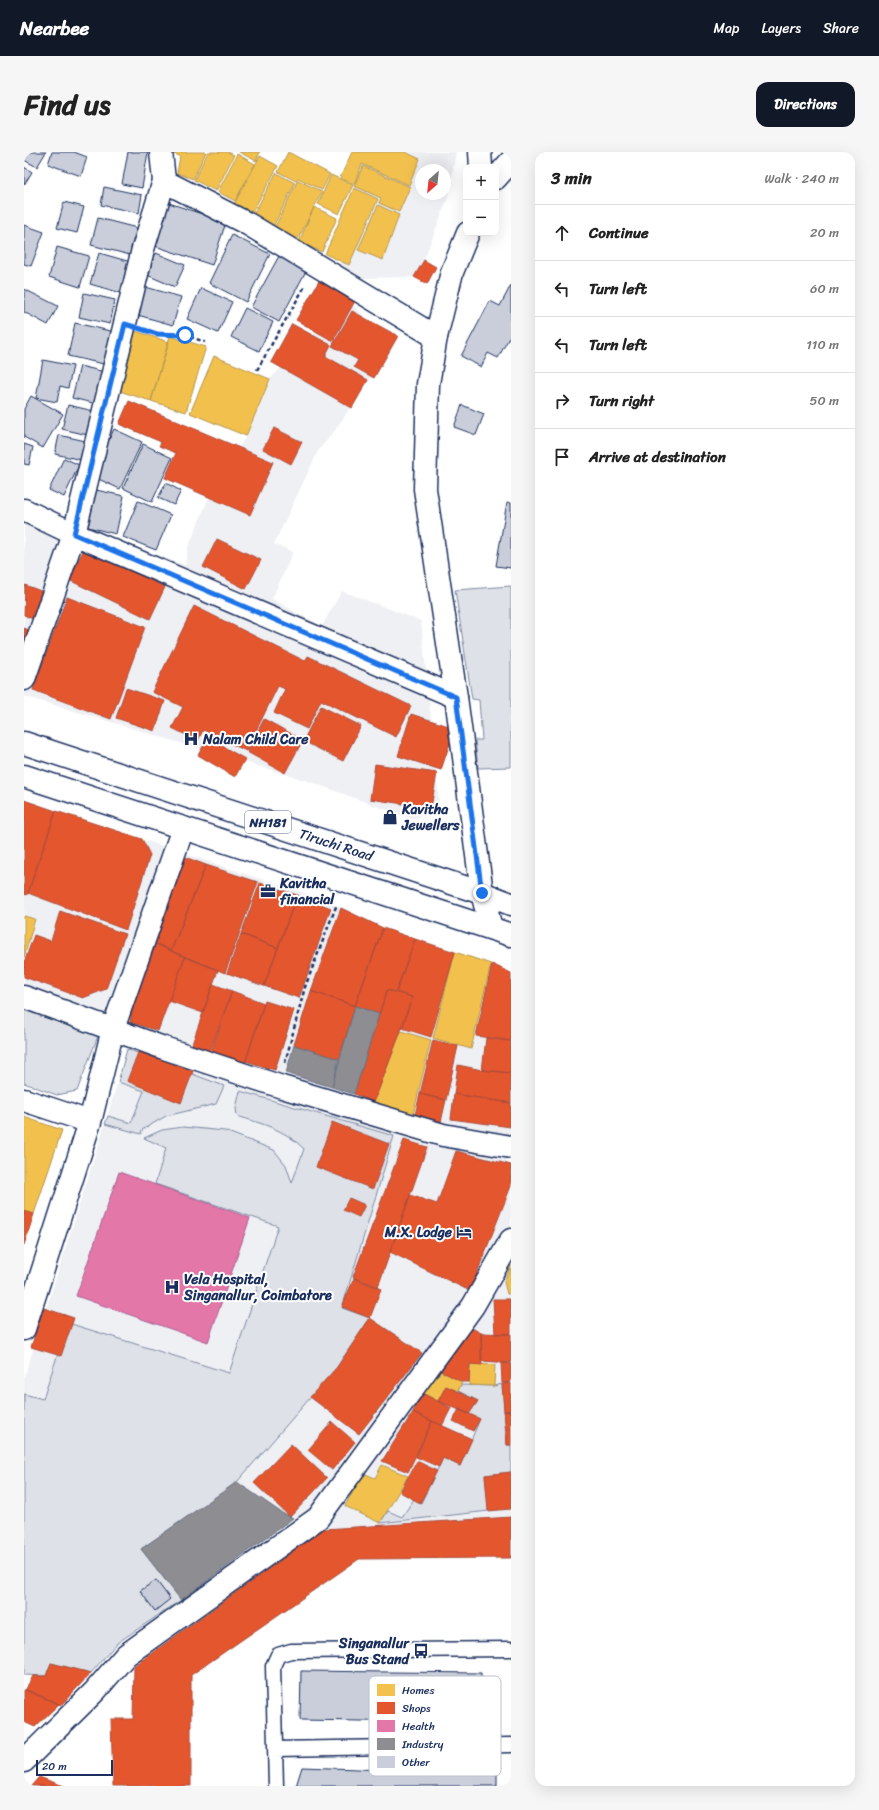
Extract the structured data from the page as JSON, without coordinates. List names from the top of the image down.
{
  "streets": {
    "main road": ["NH181", "Tiruchi Road"]
  },
  "places": {
    "hospital": ["Nalam Child Care", "Vela Hospital, Singanallur, Coimbatore"],
    "shop": ["Kavitha Jewellers"],
    "office": ["Kavitha financial"],
    "hotel": ["M.X. Lodge"],
    "bus stop": ["Singanallur Bus Stand"]
  },
  "legend": [
    "Homes",
    "Shops",
    "Health",
    "Industry",
    "Other"
  ],
  "scale_bar": "20 m",
  "north": "bottom left",
  "page": {
    "header": "Nearbee",
    "nav": ["Map", "Layers", "Share"],
    "title": "Find us",
    "buttons": "Directions",
    "heading": ["3 min", "Walk · 240 m"],
    "map_buttons": ["+", "−"],
    "list": [
      ["Continue", "20 m"],
      ["Turn left", "60 m"],
      ["Turn left", "110 m"],
      ["Turn right", "50 m"],
      "Arrive at destination"
    ],
    "scale": "20 m"
  }
}
